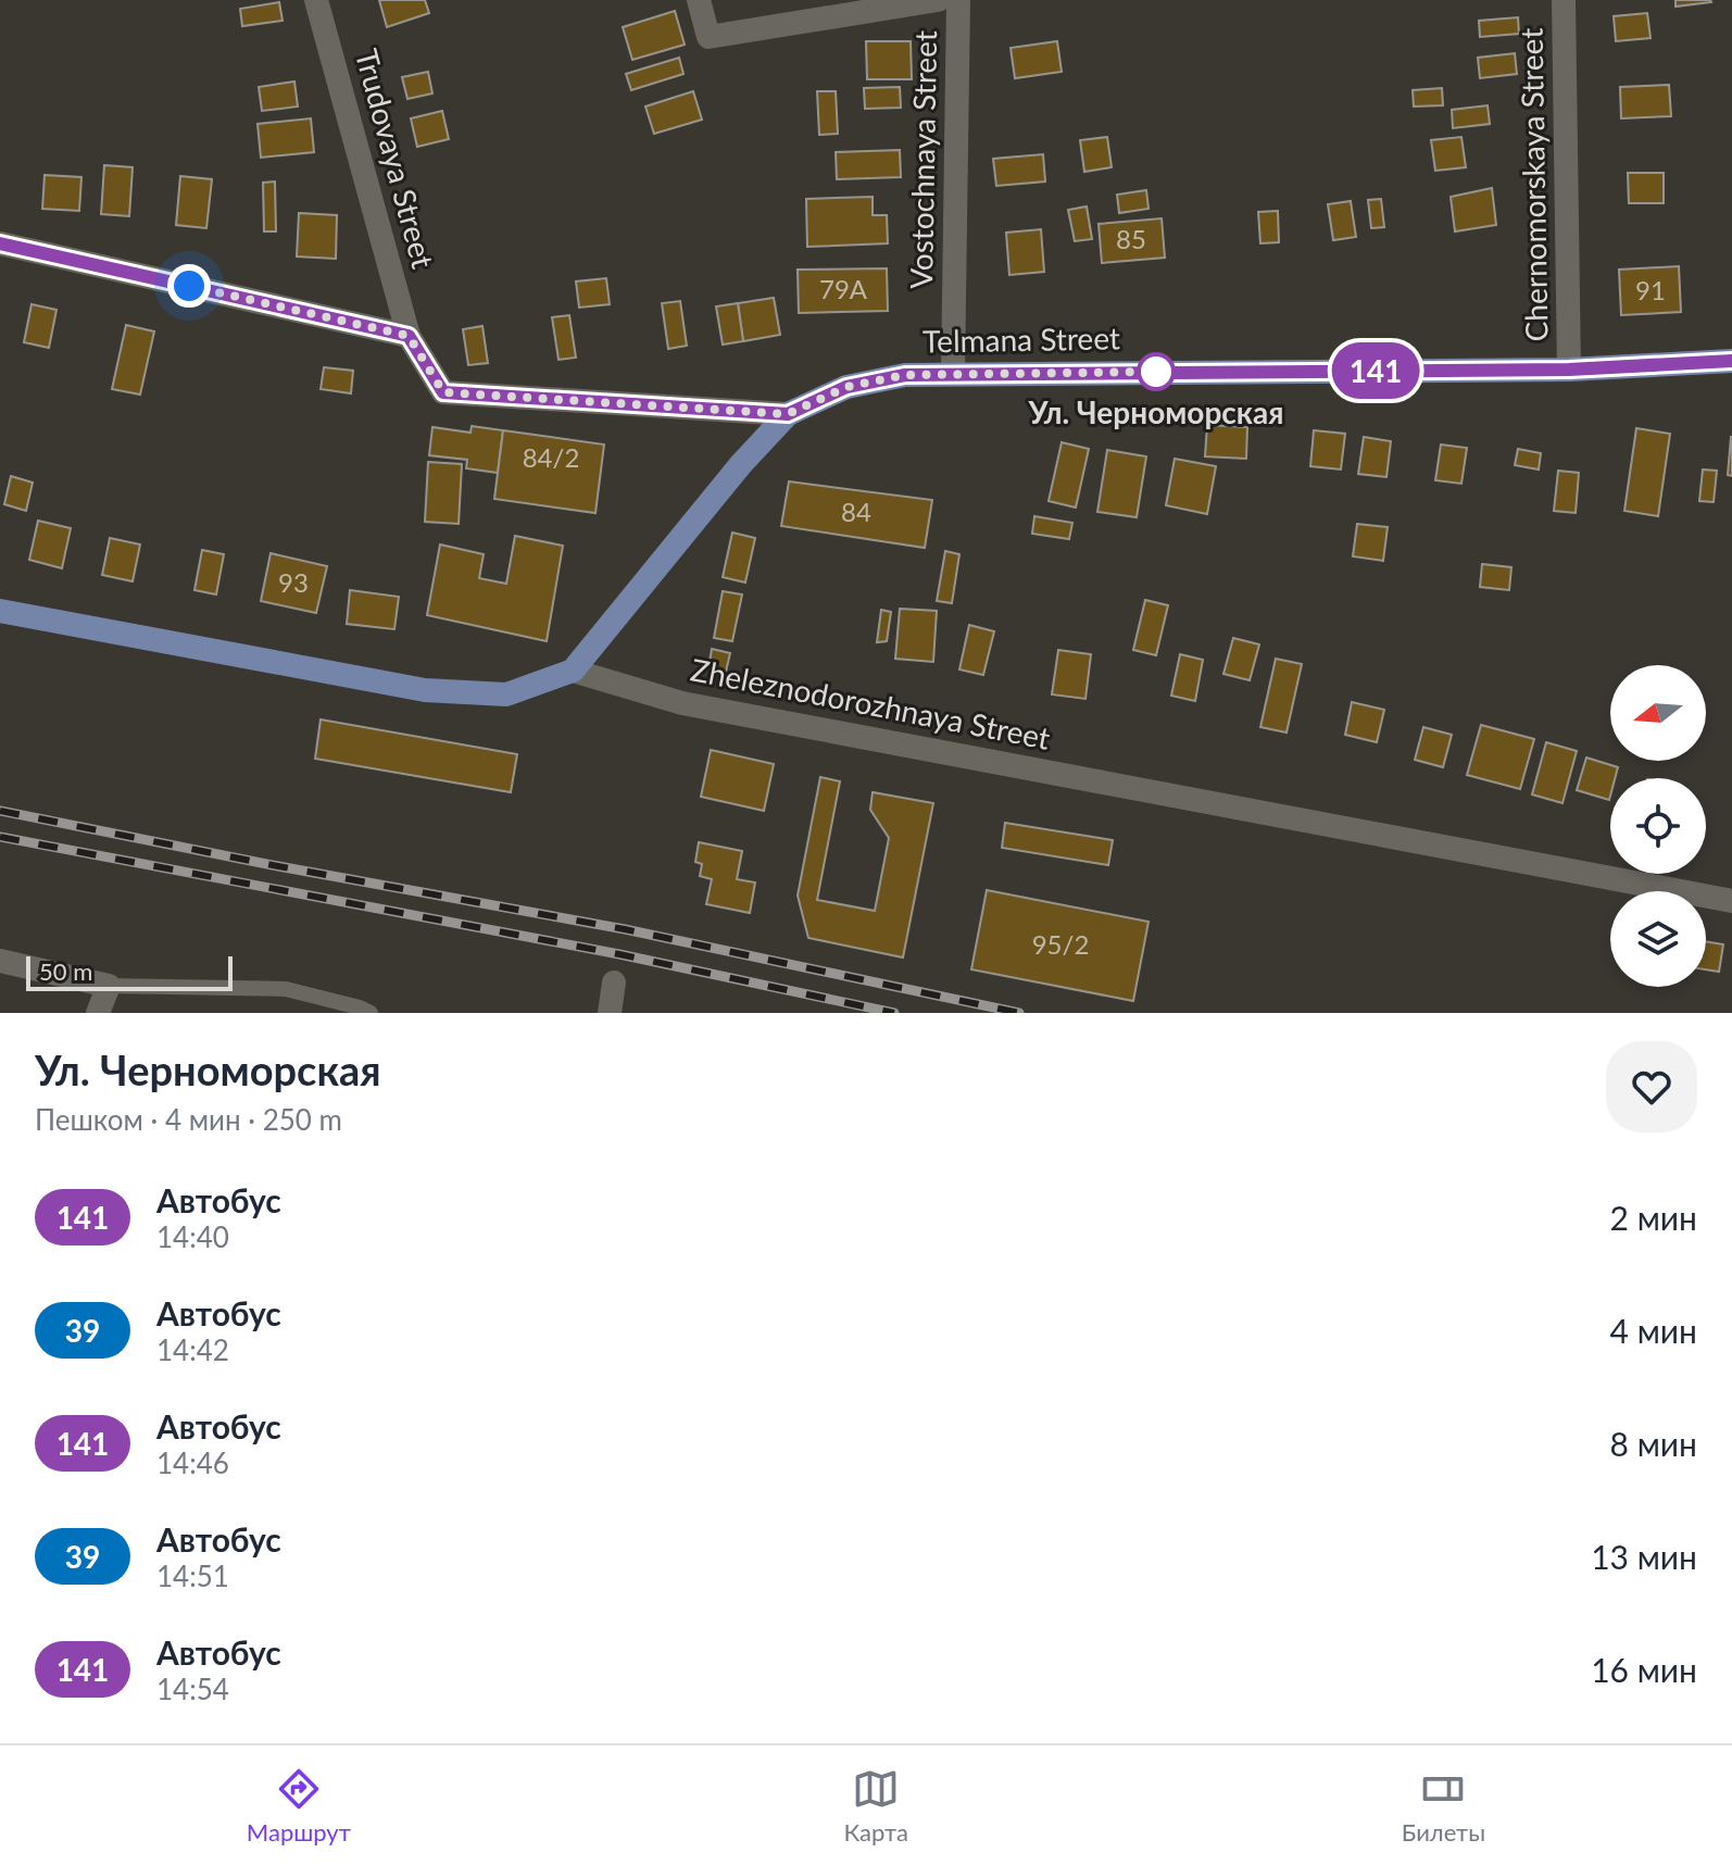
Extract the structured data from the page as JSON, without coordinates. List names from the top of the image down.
{
  "streets": {
    "main road": ["Telmana Street"],
    "street": [
      "Trudovaya Street",
      "Vostochnaya Street",
      "Chernomorskaya Street",
      "Zheleznodorozhnaya Street"
    ]
  },
  "crossings": [
    ["Trudovaya Street", "Telmana Street"],
    ["Vostochnaya Street", "Telmana Street"],
    ["Chernomorskaya Street", "Telmana Street"],
    ["Telmana Street", "Zheleznodorozhnaya Street"]
  ],
  "places": ["Ул. Черноморская"],
  "lines": ["bus line 141"],
  "house_numbers": [
    "85",
    "79А",
    "91",
    "84/2",
    "84",
    "93",
    "95/2"
  ],
  "scale_bar": "50 m",
  "north": "left",
  "page": {
    "on_map": "141",
    "scale": "50 m",
    "heading": ["Ул. Черноморская", "Пешком · 4 мин · 250 m"],
    "list": [
      {
        "mark": "141",
        "name": "Автобус",
        "note": "14:40",
        "value": "2 мин"
      },
      {
        "mark": "39",
        "name": "Автобус",
        "note": "14:42",
        "value": "4 мин"
      },
      {
        "mark": "141",
        "name": "Автобус",
        "note": "14:46",
        "value": "8 мин"
      },
      {
        "mark": "39",
        "name": "Автобус",
        "note": "14:51",
        "value": "13 мин"
      },
      {
        "mark": "141",
        "name": "Автобус",
        "note": "14:54",
        "value": "16 мин"
      }
    ],
    "tabs": ["Маршрут", "Карта", "Билеты"]
  }
}
